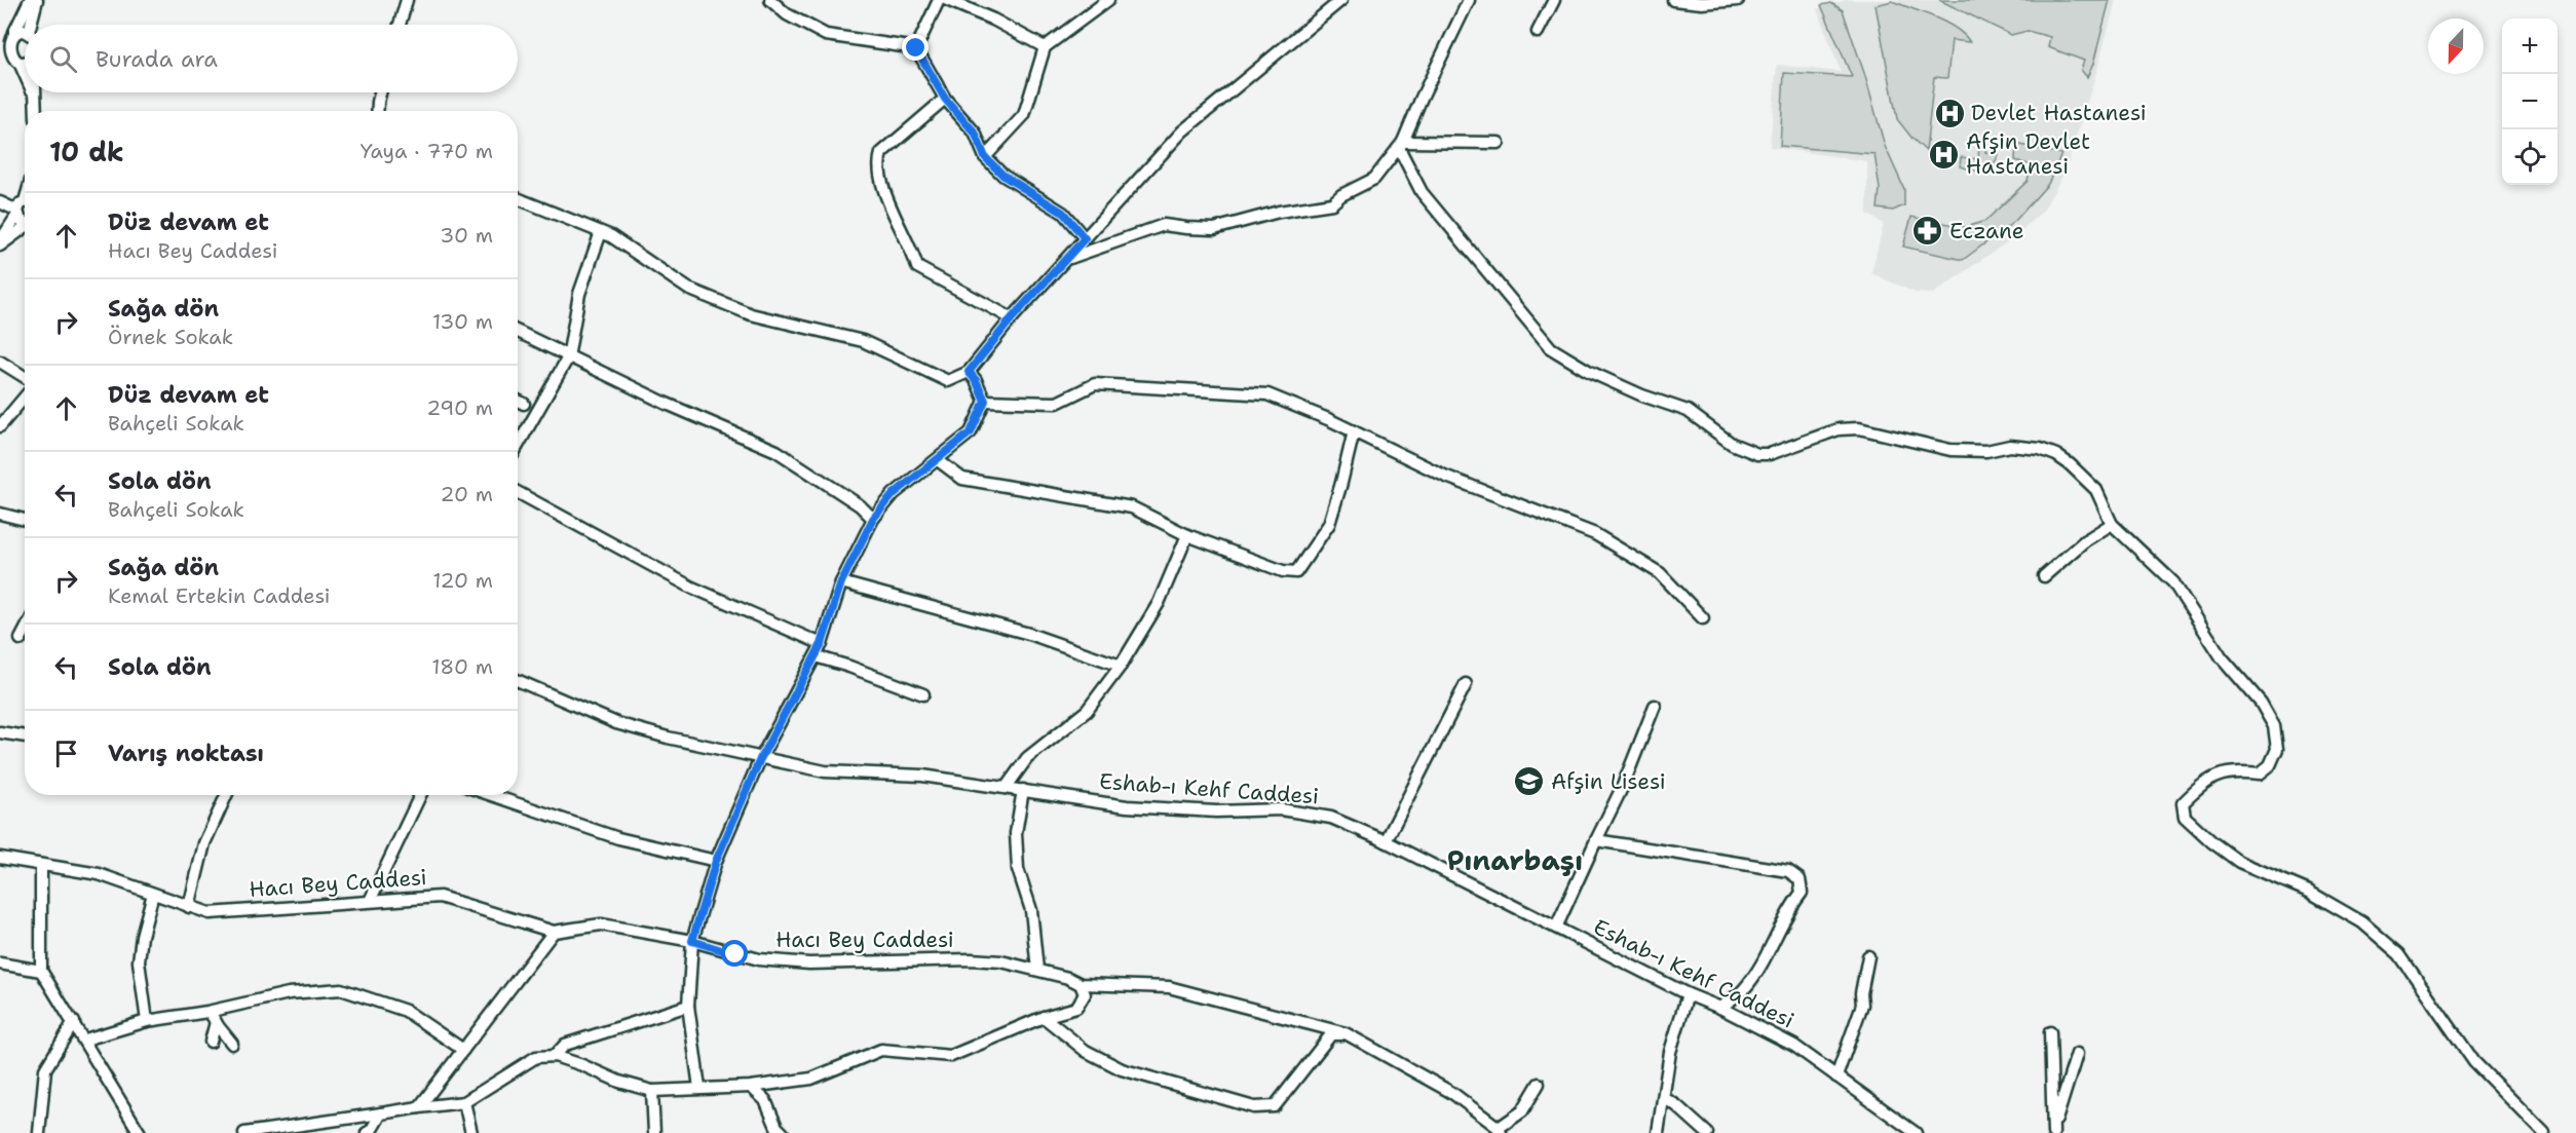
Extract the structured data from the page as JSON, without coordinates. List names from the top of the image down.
{
  "streets": {
    "street": ["Eshab-ı Kehf Caddesi", "Hacı Bey Caddesi"]
  },
  "districts": ["Pınarbaşı"],
  "places": {
    "hospital": ["Devlet Hastanesi", "Afşin Devlet Hastanesi"],
    "pharmacy": ["Eczane"],
    "school or university": ["Afşin Lisesi"]
  },
  "north": "bottom",
  "page": {
    "map_buttons": ["+", "−"],
    "search": "Burada ara",
    "heading": ["10 dk", "Yaya · 770 m"],
    "list": [
      ["Düz devam et", "Hacı Bey Caddesi", "30 m"],
      ["Sağa dön", "Örnek Sokak", "130 m"],
      ["Düz devam et", "Bahçeli Sokak", "290 m"],
      ["Sola dön", "Bahçeli Sokak", "20 m"],
      ["Sağa dön", "Kemal Ertekin Caddesi", "120 m"],
      ["Sola dön", "180 m"],
      "Varış noktası"
    ]
  }
}
